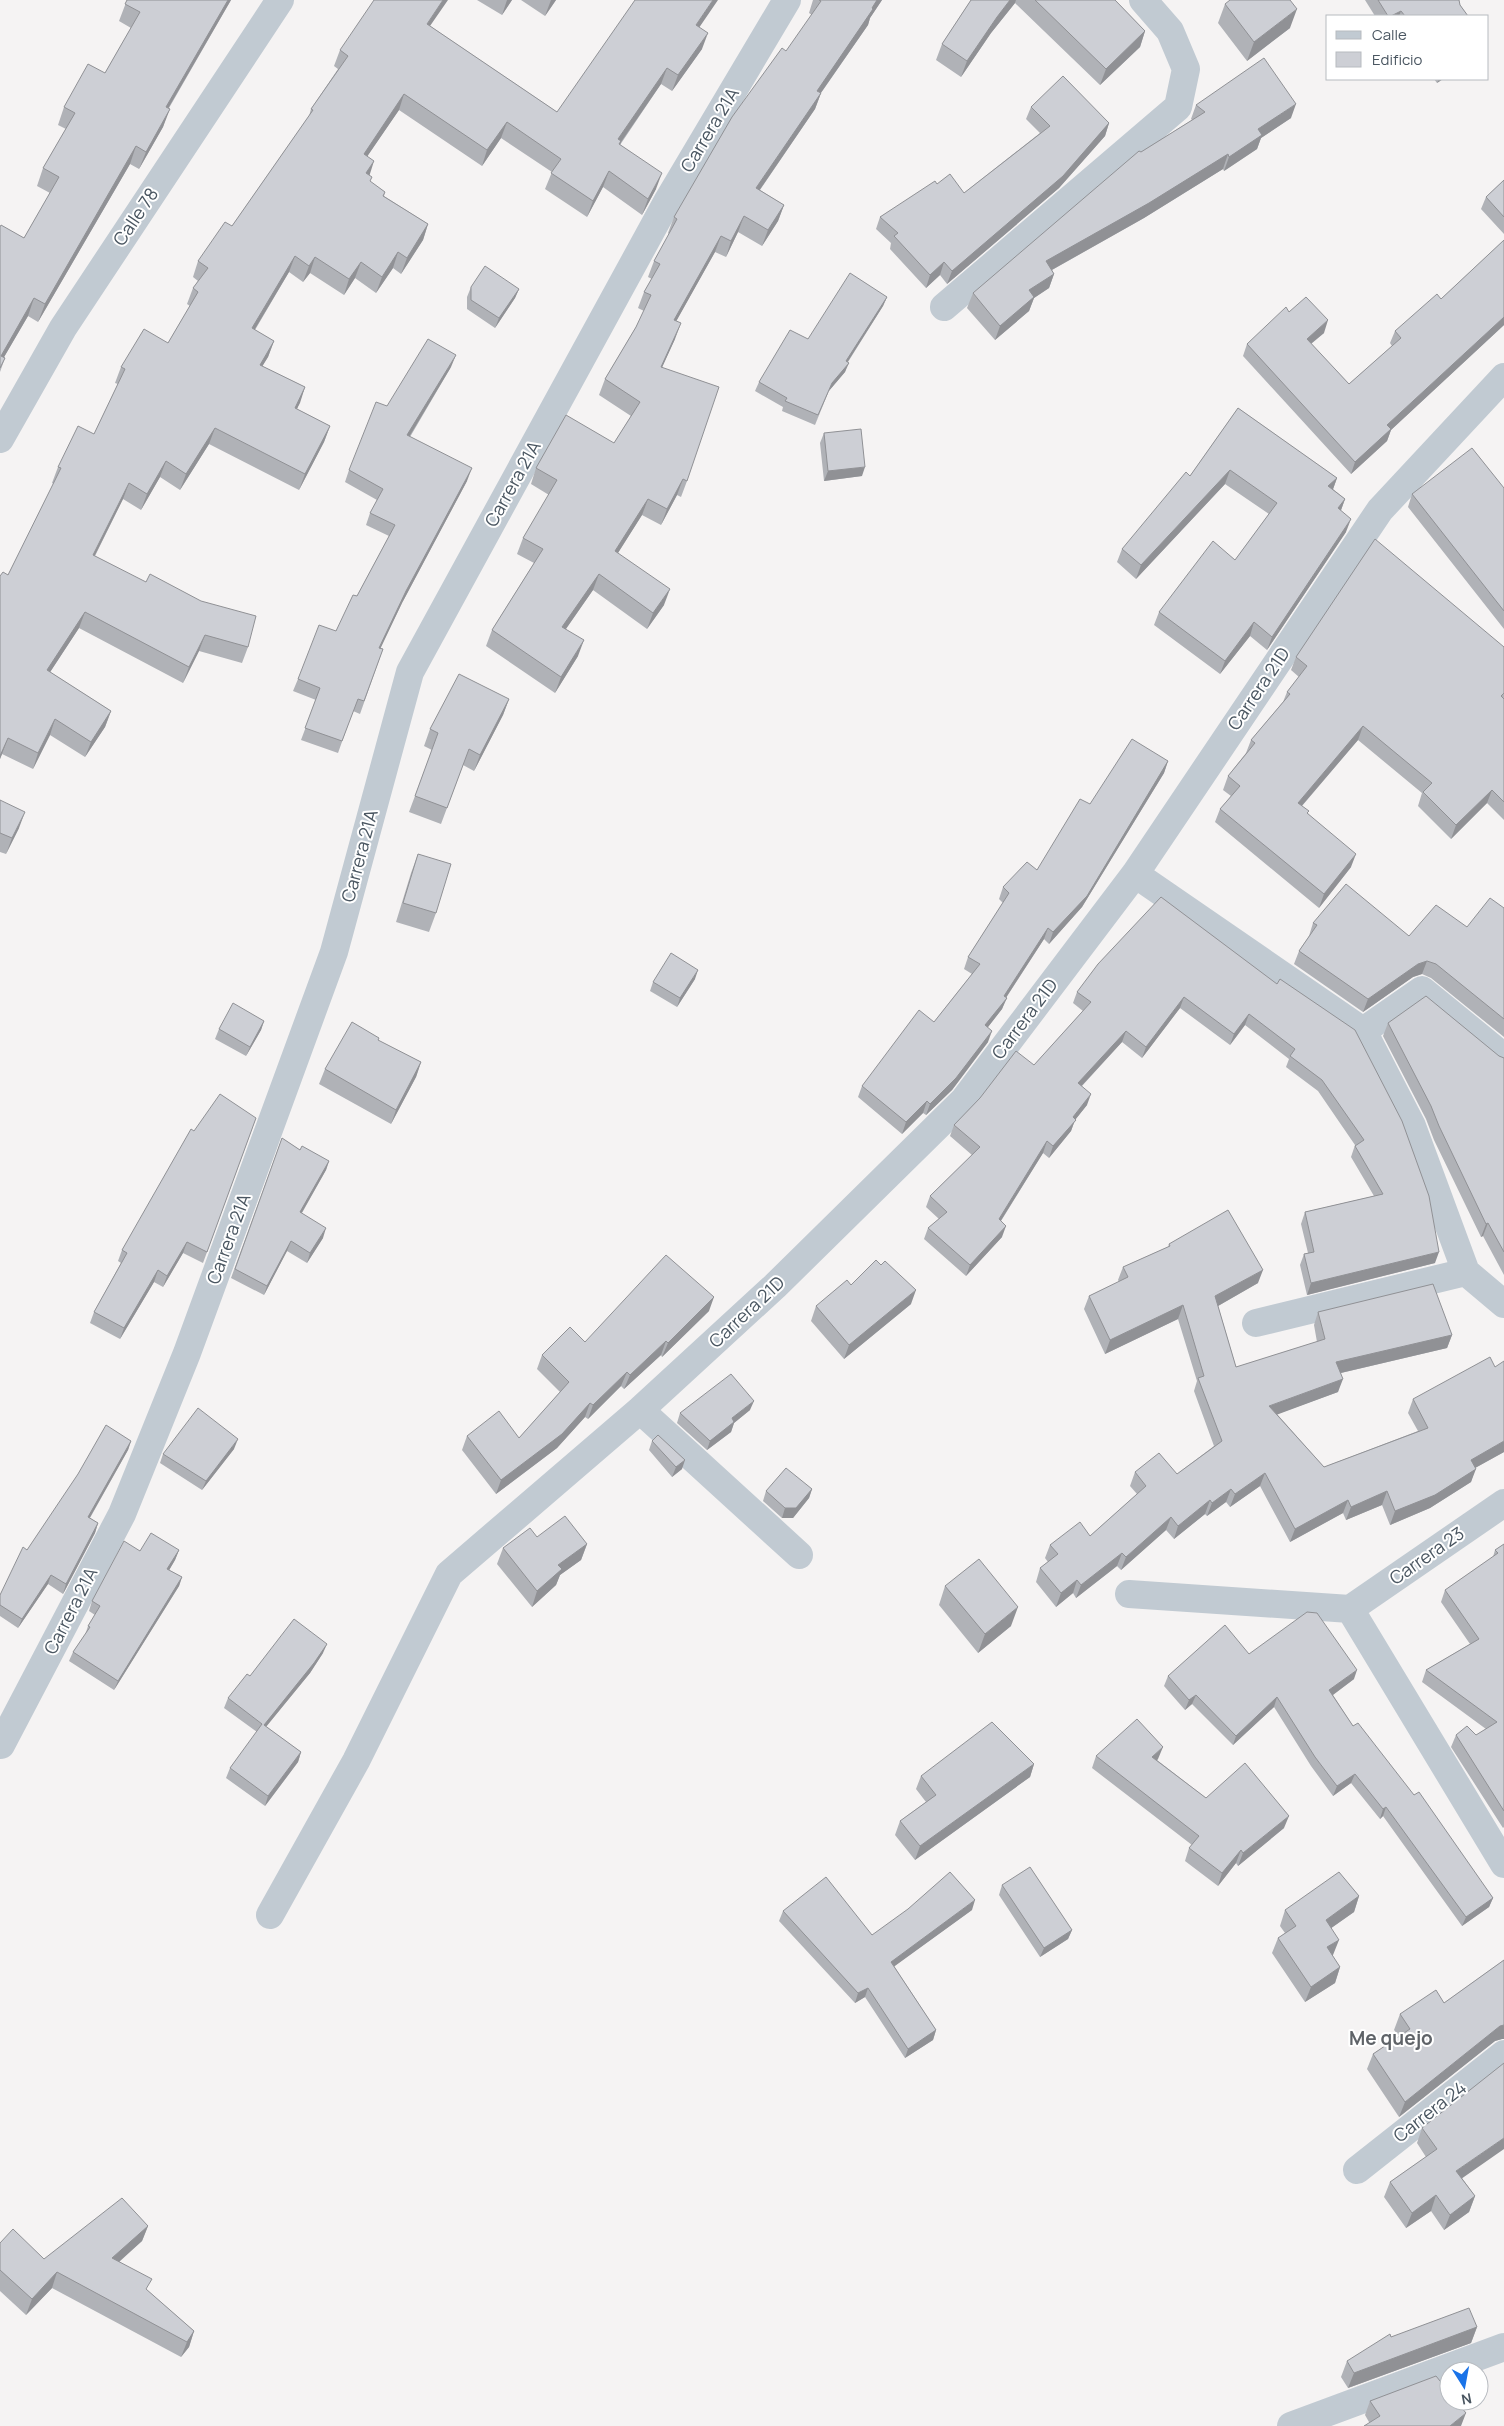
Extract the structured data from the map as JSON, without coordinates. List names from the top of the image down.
{
  "streets": {
    "street": [
      "Carrera 21A",
      "Calle 78",
      "Carrera 21D",
      "Carrera 23",
      "Carrera 24"
    ]
  },
  "districts": ["Me quejo"],
  "legend": ["Calle", "Edificio"],
  "north": "bottom"
}
